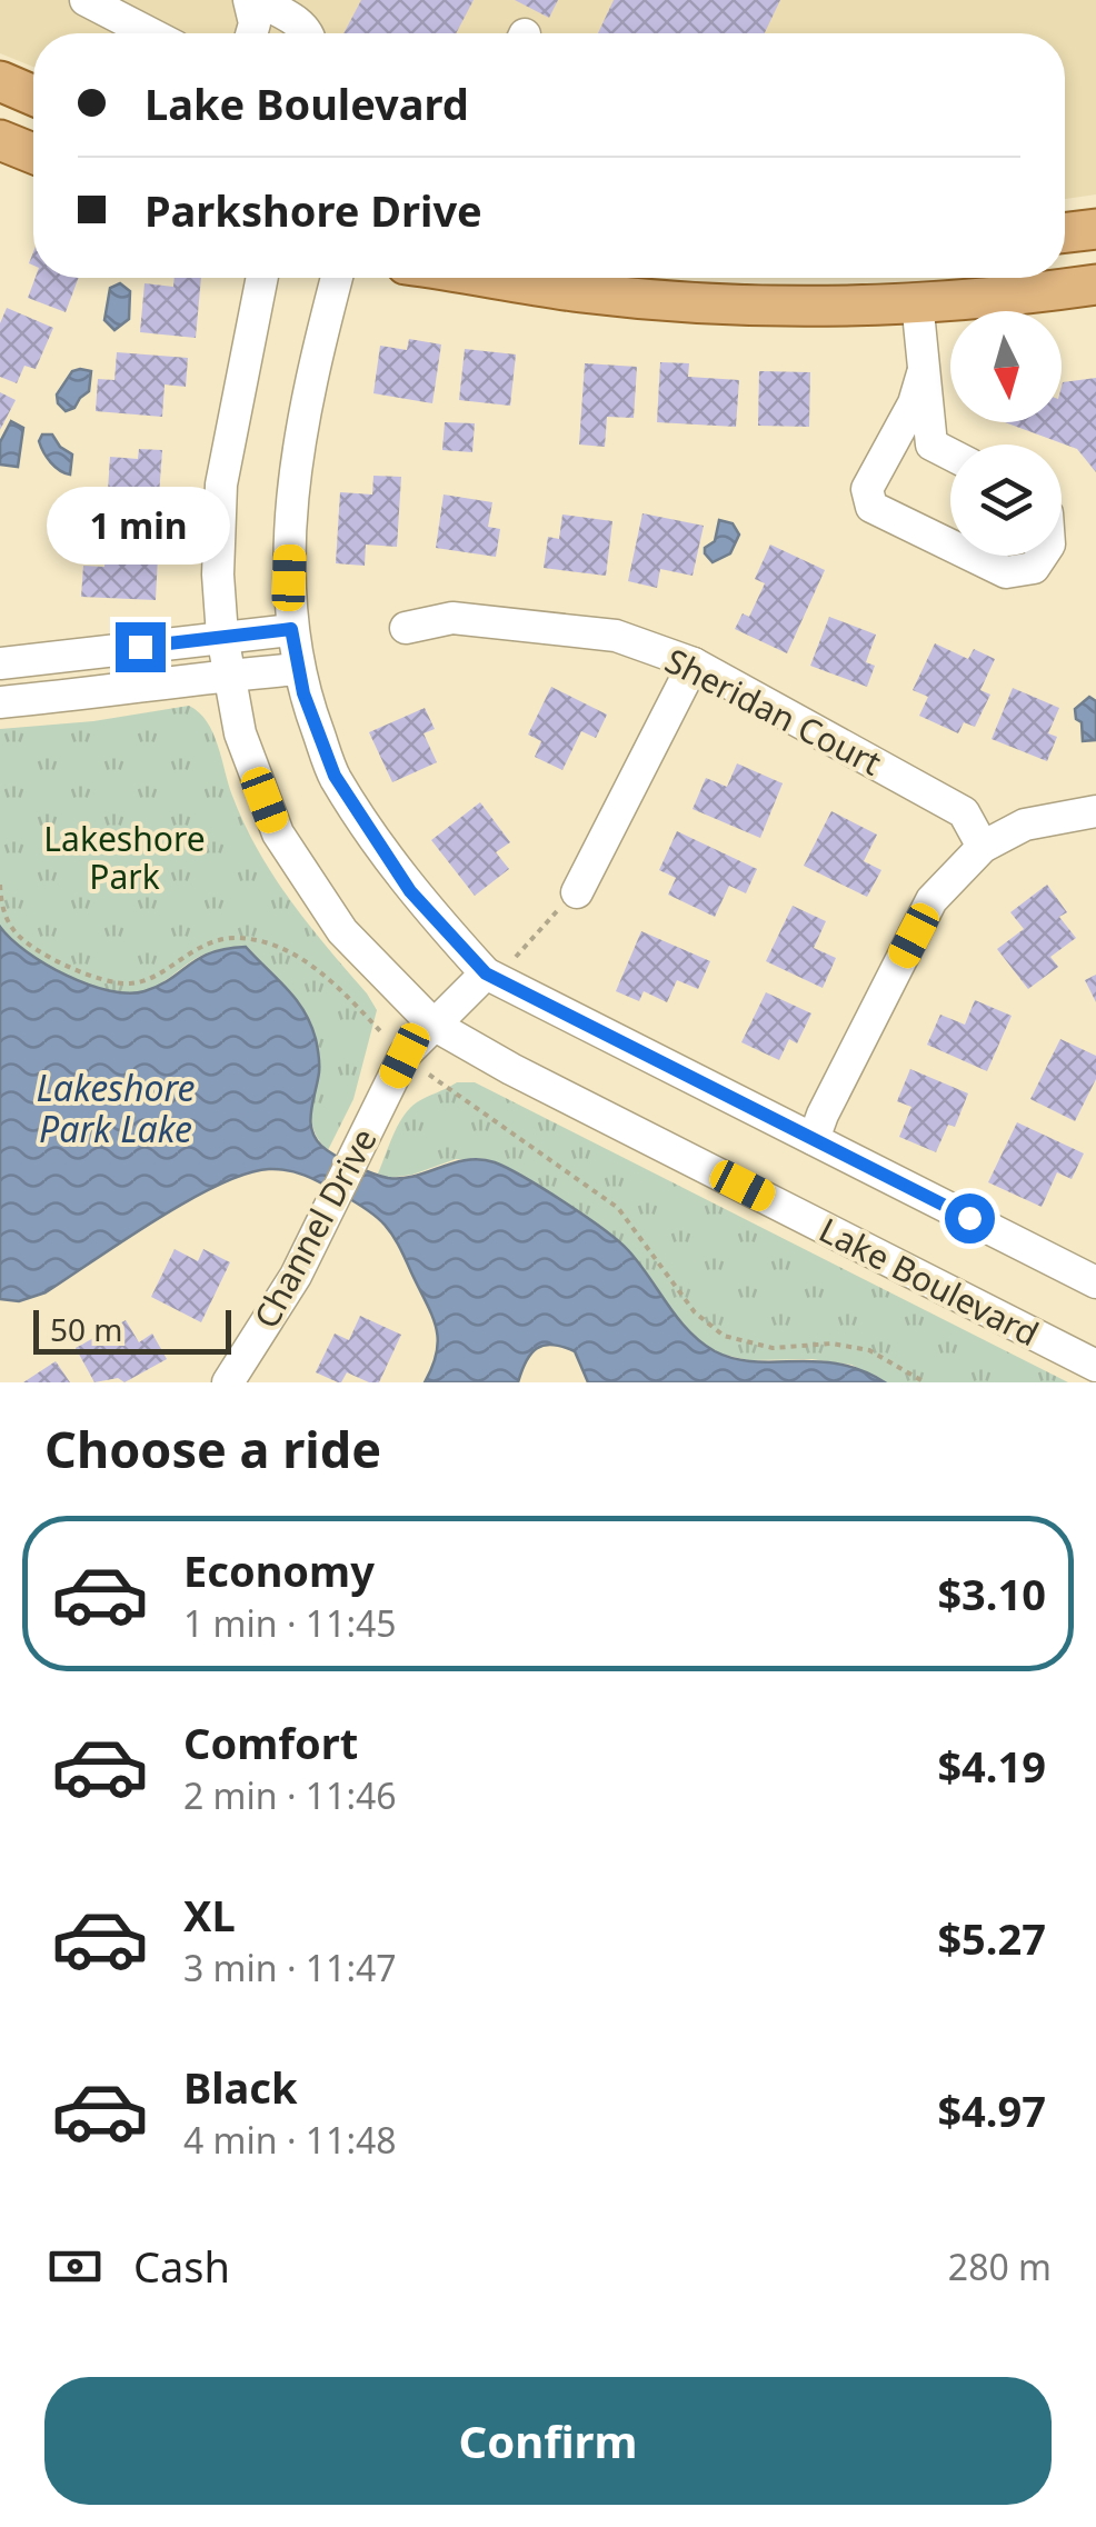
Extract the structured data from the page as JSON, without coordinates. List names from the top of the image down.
{
  "streets": {
    "street": ["Sheridan Court", "Channel Drive", "Lake Boulevard"]
  },
  "crossings": [
    ["Channel Drive", "Lake Boulevard"]
  ],
  "water": ["Lakeshore Park Lake"],
  "parks": ["Lakeshore Park"],
  "scale_bar": "50 m",
  "north": "bottom",
  "page": {
    "banner": ["Lake Boulevard", "Parkshore Drive"],
    "bubble": "1 min",
    "scale": "50 m",
    "heading": "Choose a ride",
    "list": [
      {
        "name": "Economy",
        "note": "1 min · 11:45",
        "value": "$3.10"
      },
      {
        "name": "Comfort",
        "note": "2 min · 11:46",
        "value": "$4.19"
      },
      {
        "name": "XL",
        "note": "3 min · 11:47",
        "value": "$5.27"
      },
      {
        "name": "Black",
        "note": "4 min · 11:48",
        "value": "$4.97"
      }
    ],
    "pay": ["Cash", "280 m"],
    "buttons": "Confirm"
  }
}
